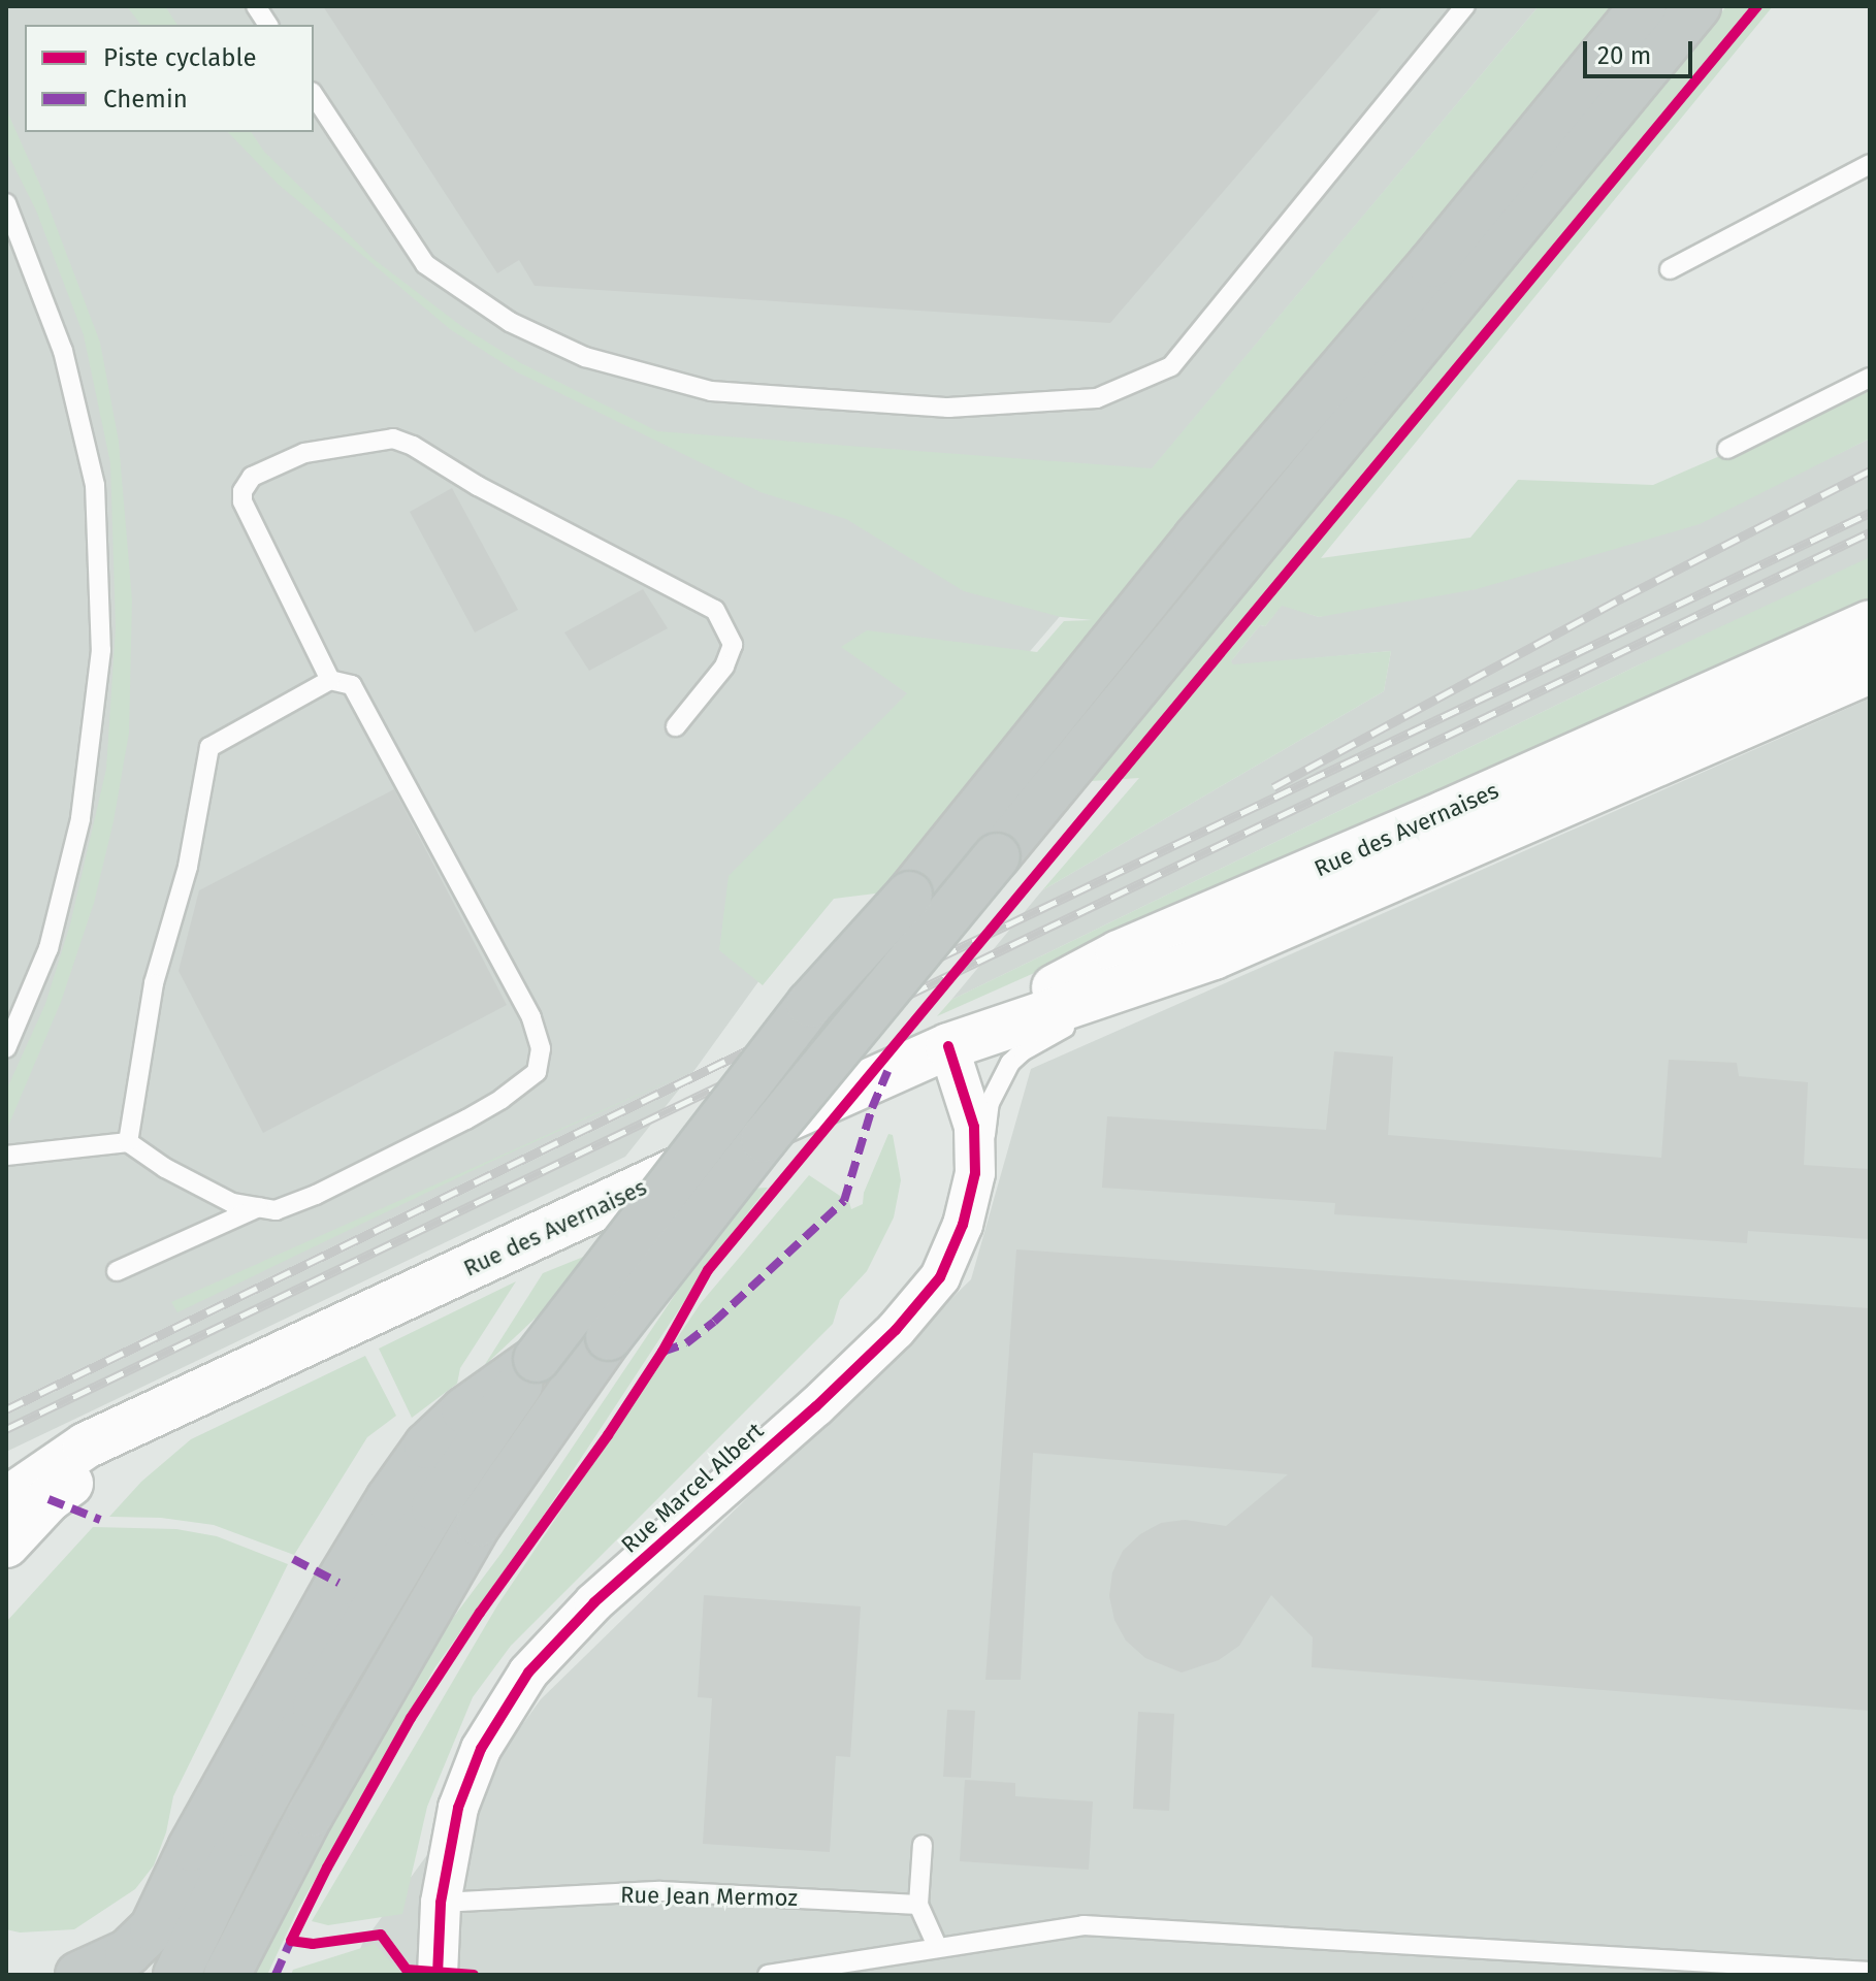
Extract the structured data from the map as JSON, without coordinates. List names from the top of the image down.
{
  "streets": {
    "main road": ["Rue des Avernaises"],
    "street": ["Rue Marcel Albert"],
    "lane": ["Rue Jean Mermoz"]
  },
  "crossings": [
    ["Rue des Avernaises", "Rue Marcel Albert"],
    ["Rue Marcel Albert", "Rue Jean Mermoz"]
  ],
  "legend": ["Piste cyclable", "Chemin"],
  "scale_bar": "20 m"
}
